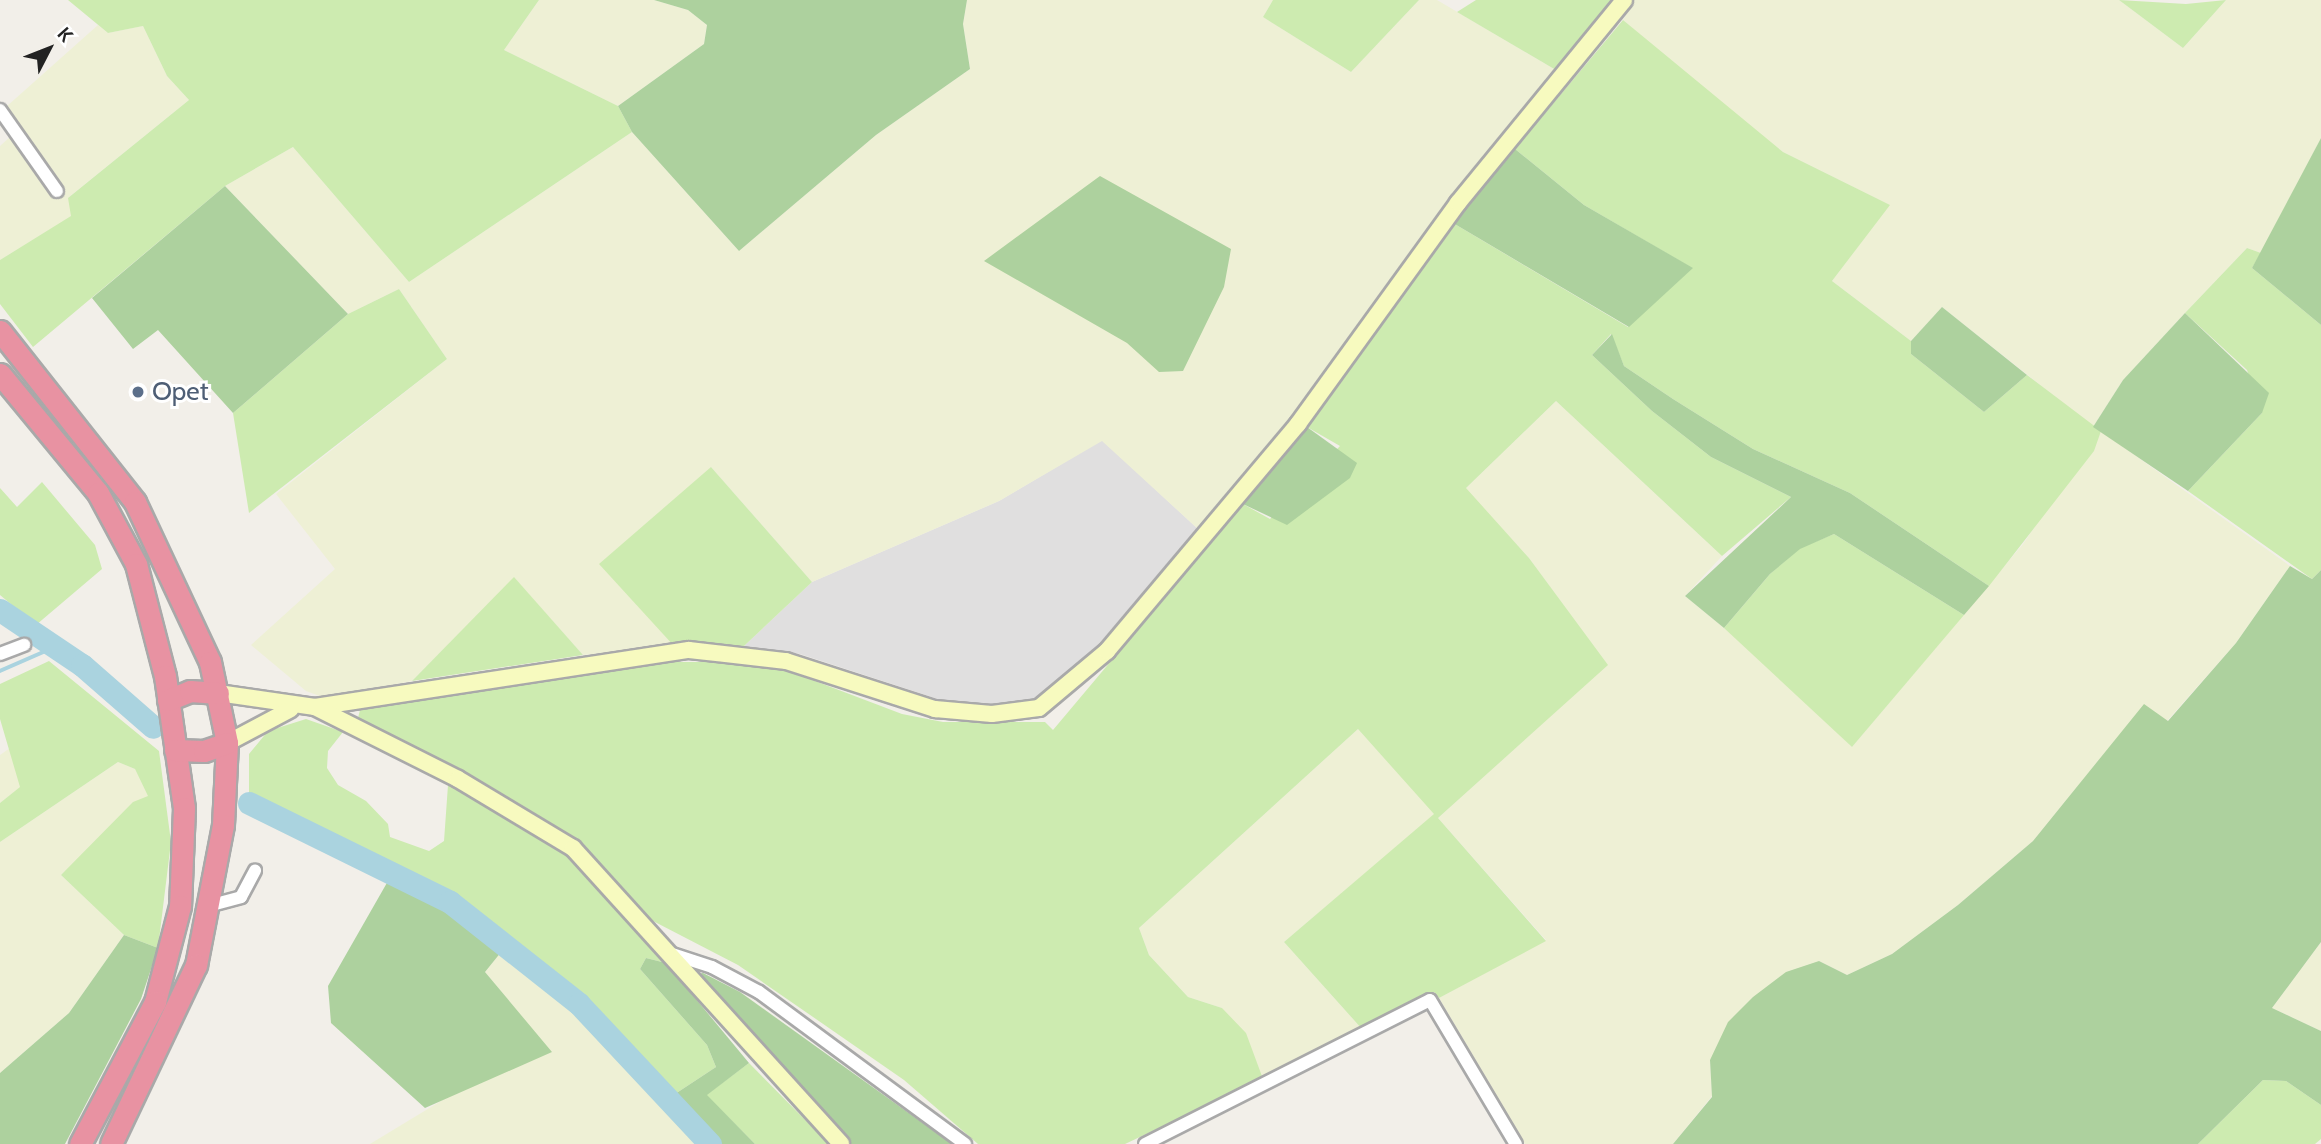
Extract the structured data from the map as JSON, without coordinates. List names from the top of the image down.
{
  "places": ["Opet"],
  "north": "top right"
}
